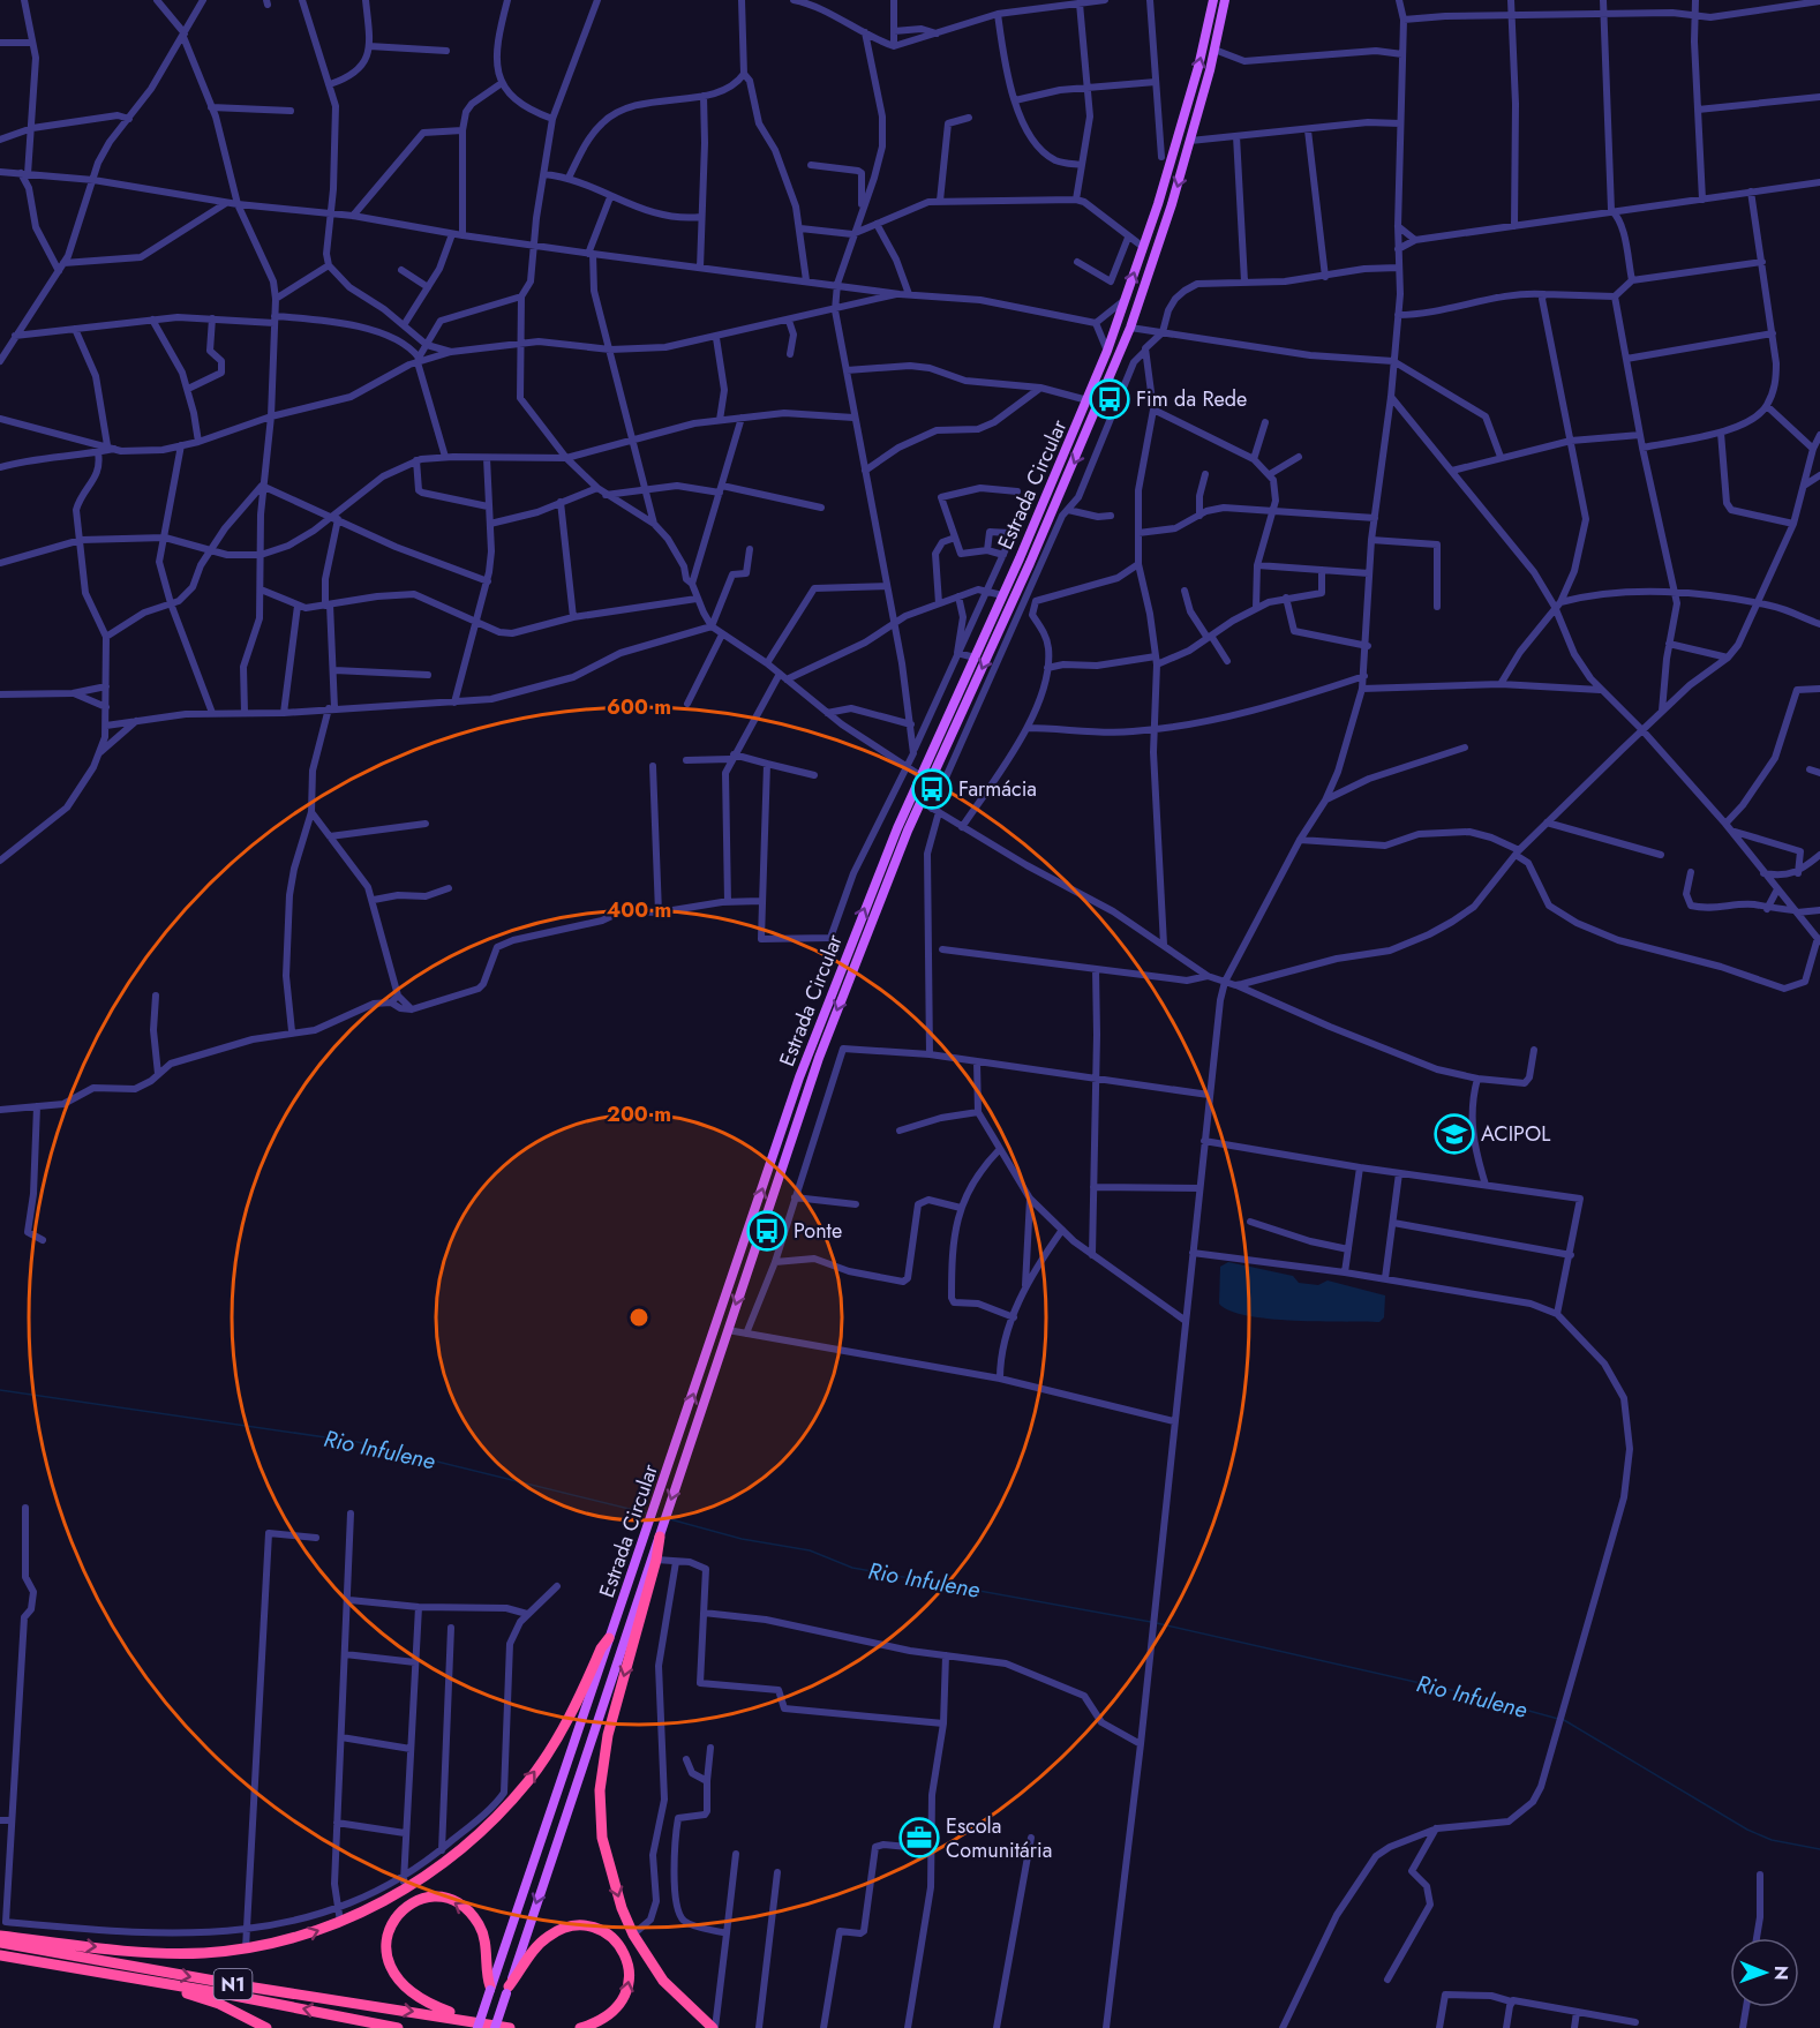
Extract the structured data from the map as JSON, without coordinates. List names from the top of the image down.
{
  "streets": {
    "highway": ["N1"],
    "main road": ["Estrada Circular"]
  },
  "water": ["Rio Infulene"],
  "places": {
    "bus stop": ["Fim da Rede", "Farmácia", "Ponte"],
    "school or university": ["ACIPOL"],
    "office": ["Escola Comunitária"]
  },
  "north": "right",
  "rings": ["600 m", "400 m", "200 m"]
}
